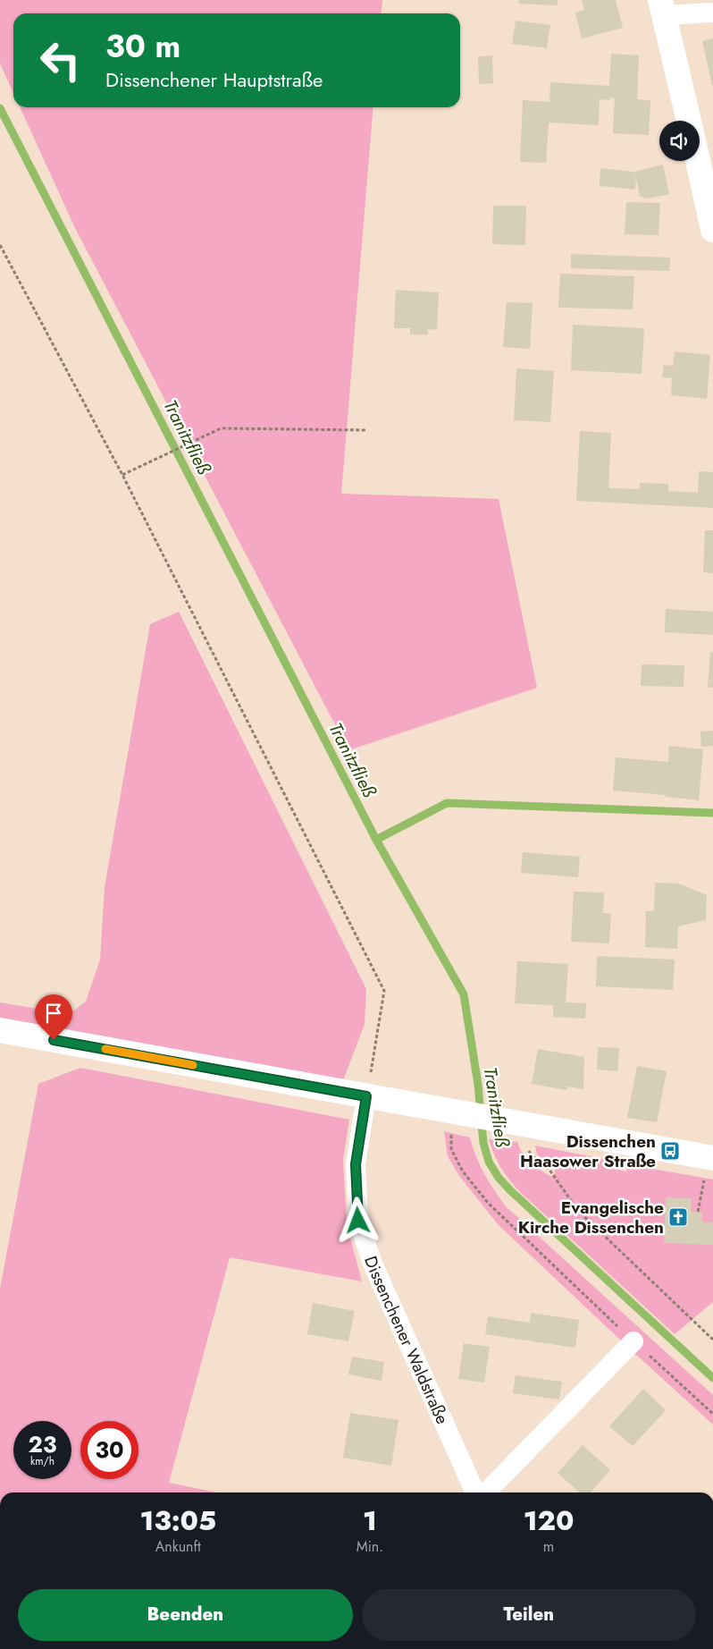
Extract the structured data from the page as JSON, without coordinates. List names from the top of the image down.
{
  "streets": {
    "street": ["Dissenchener Waldstraße"]
  },
  "water": ["Tranitzfließ"],
  "places": {
    "bus stop": ["Dissenchen Haasower Straße"],
    "church": ["Evangelische Kirche Dissenchen"]
  },
  "page": {
    "turn": ["30 m", "Dissenchener Hauptstraße"],
    "speed": "23 km/h",
    "limit": "30",
    "eta": [
      "13:05",
      "Ankunft",
      "1",
      "Min.",
      "120",
      "m"
    ],
    "buttons": ["Beenden", "Teilen"]
  }
}
